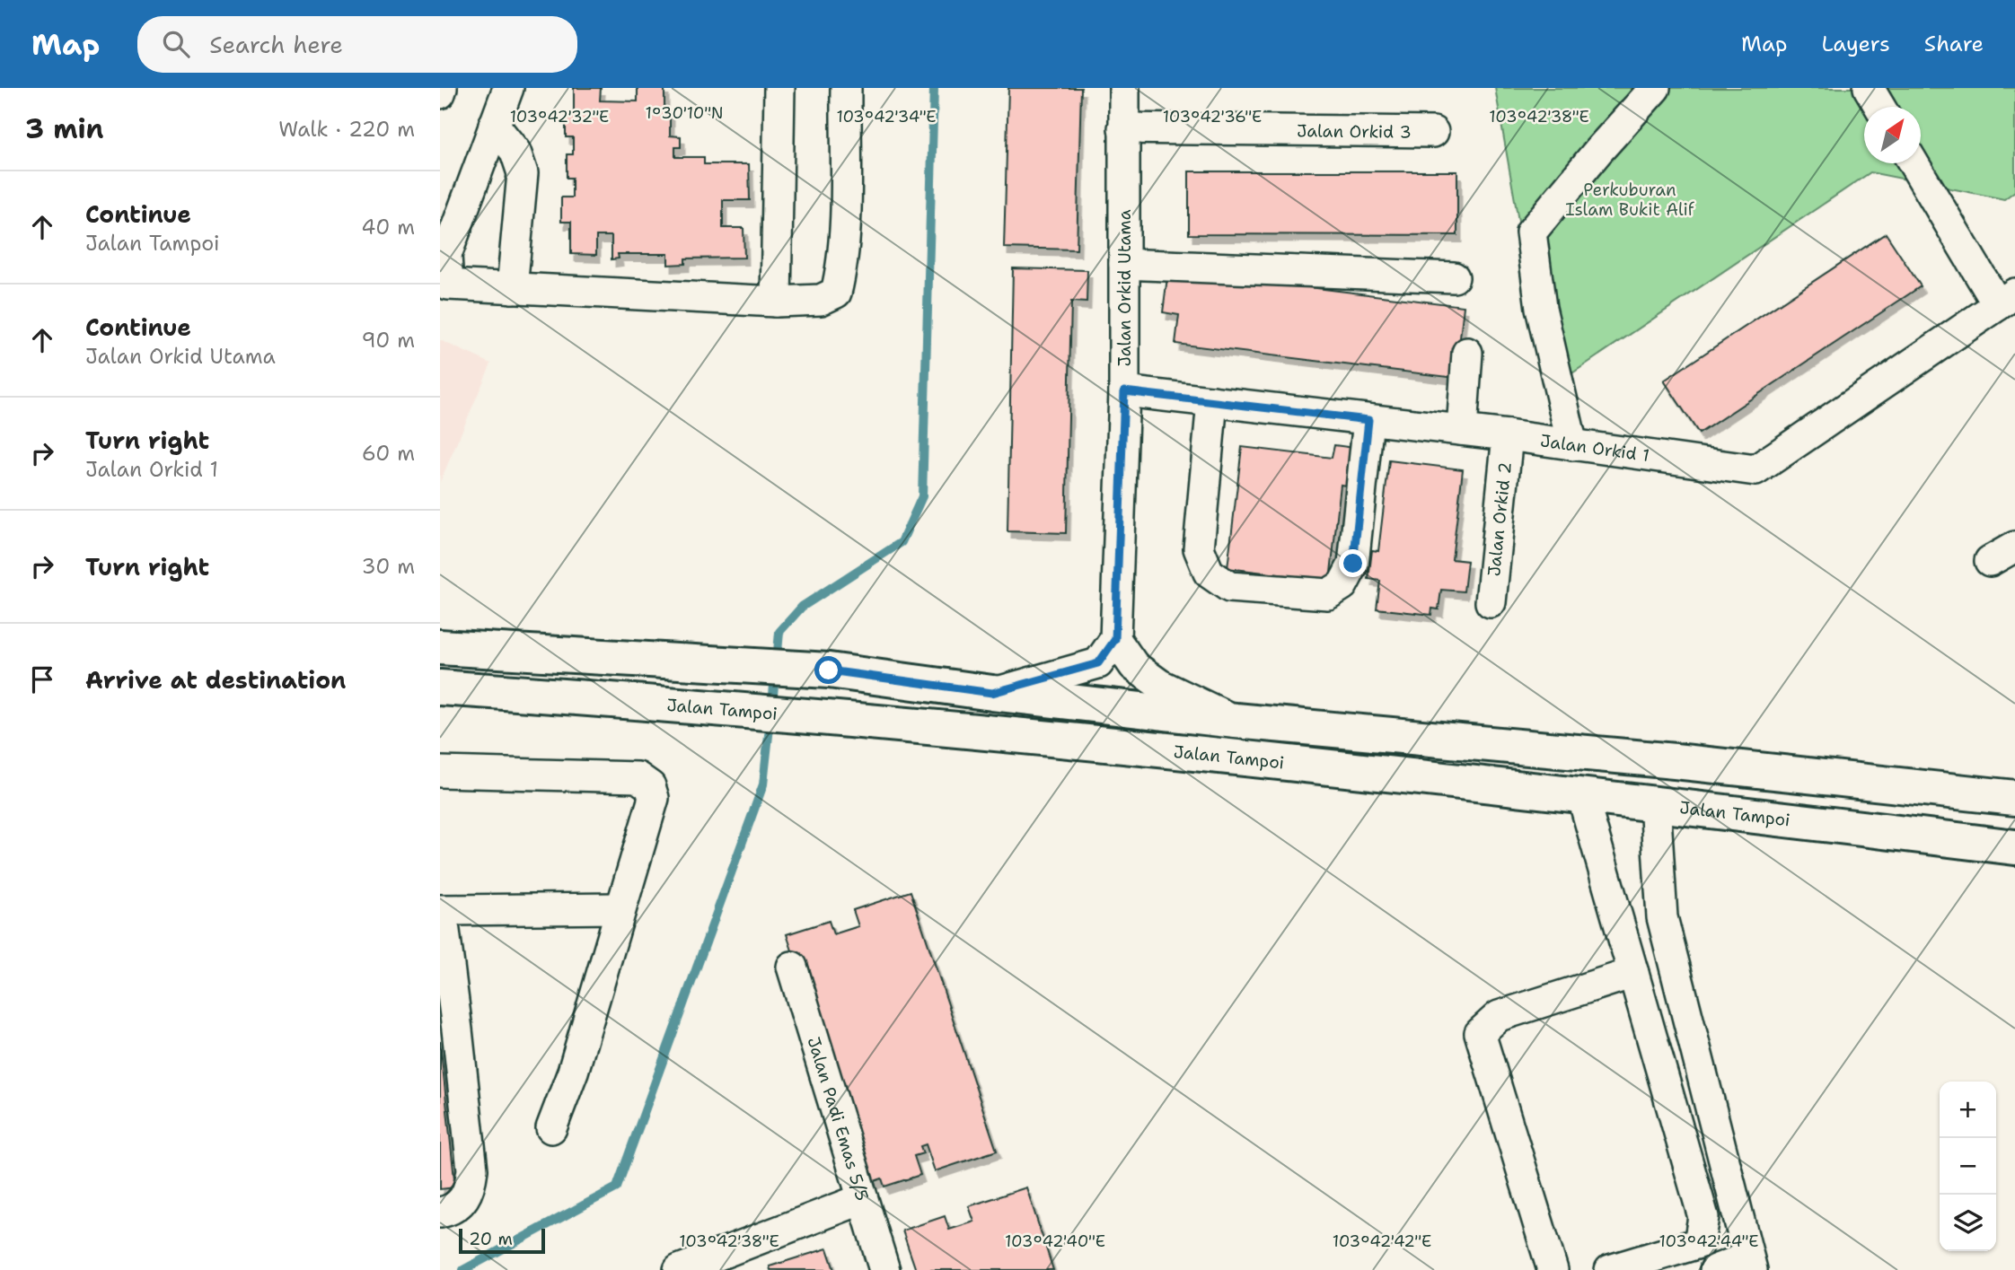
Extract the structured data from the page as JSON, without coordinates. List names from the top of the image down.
{
  "streets": {
    "main road": ["Jalan Tampoi"],
    "street": [
      "Jalan Orkid 3",
      "Jalan Orkid Utama",
      "Jalan Orkid 1",
      "Jalan Orkid 2",
      "Jalan Padi Emas 5/5"
    ]
  },
  "crossings": [
    ["Jalan Orkid 3", "Jalan Orkid Utama"],
    ["Jalan Orkid Utama", "Jalan Orkid 1"],
    ["Jalan Orkid 1", "Jalan Orkid 2"]
  ],
  "parks": ["Perkuburan Islam Bukit Alif"],
  "scale_bar": "20 m",
  "north": "top right",
  "page": {
    "header": "Map",
    "search": "Search here",
    "nav": ["Map", "Layers", "Share"],
    "heading": ["3 min", "Walk · 220 m"],
    "list": [
      ["Continue", "Jalan Tampoi", "40 m"],
      ["Continue", "Jalan Orkid Utama", "90 m"],
      ["Turn right", "Jalan Orkid 1", "60 m"],
      ["Turn right", "30 m"],
      "Arrive at destination"
    ],
    "map_buttons": ["+", "−"],
    "scale": "20 m"
  },
  "coordinates": [
    "1°30'10\"N",
    "103°42'32\"E",
    "103°42'34\"E",
    "103°42'36\"E",
    "103°42'38\"E",
    "103°42'40\"E",
    "103°42'42\"E",
    "103°42'44\"E"
  ]
}
